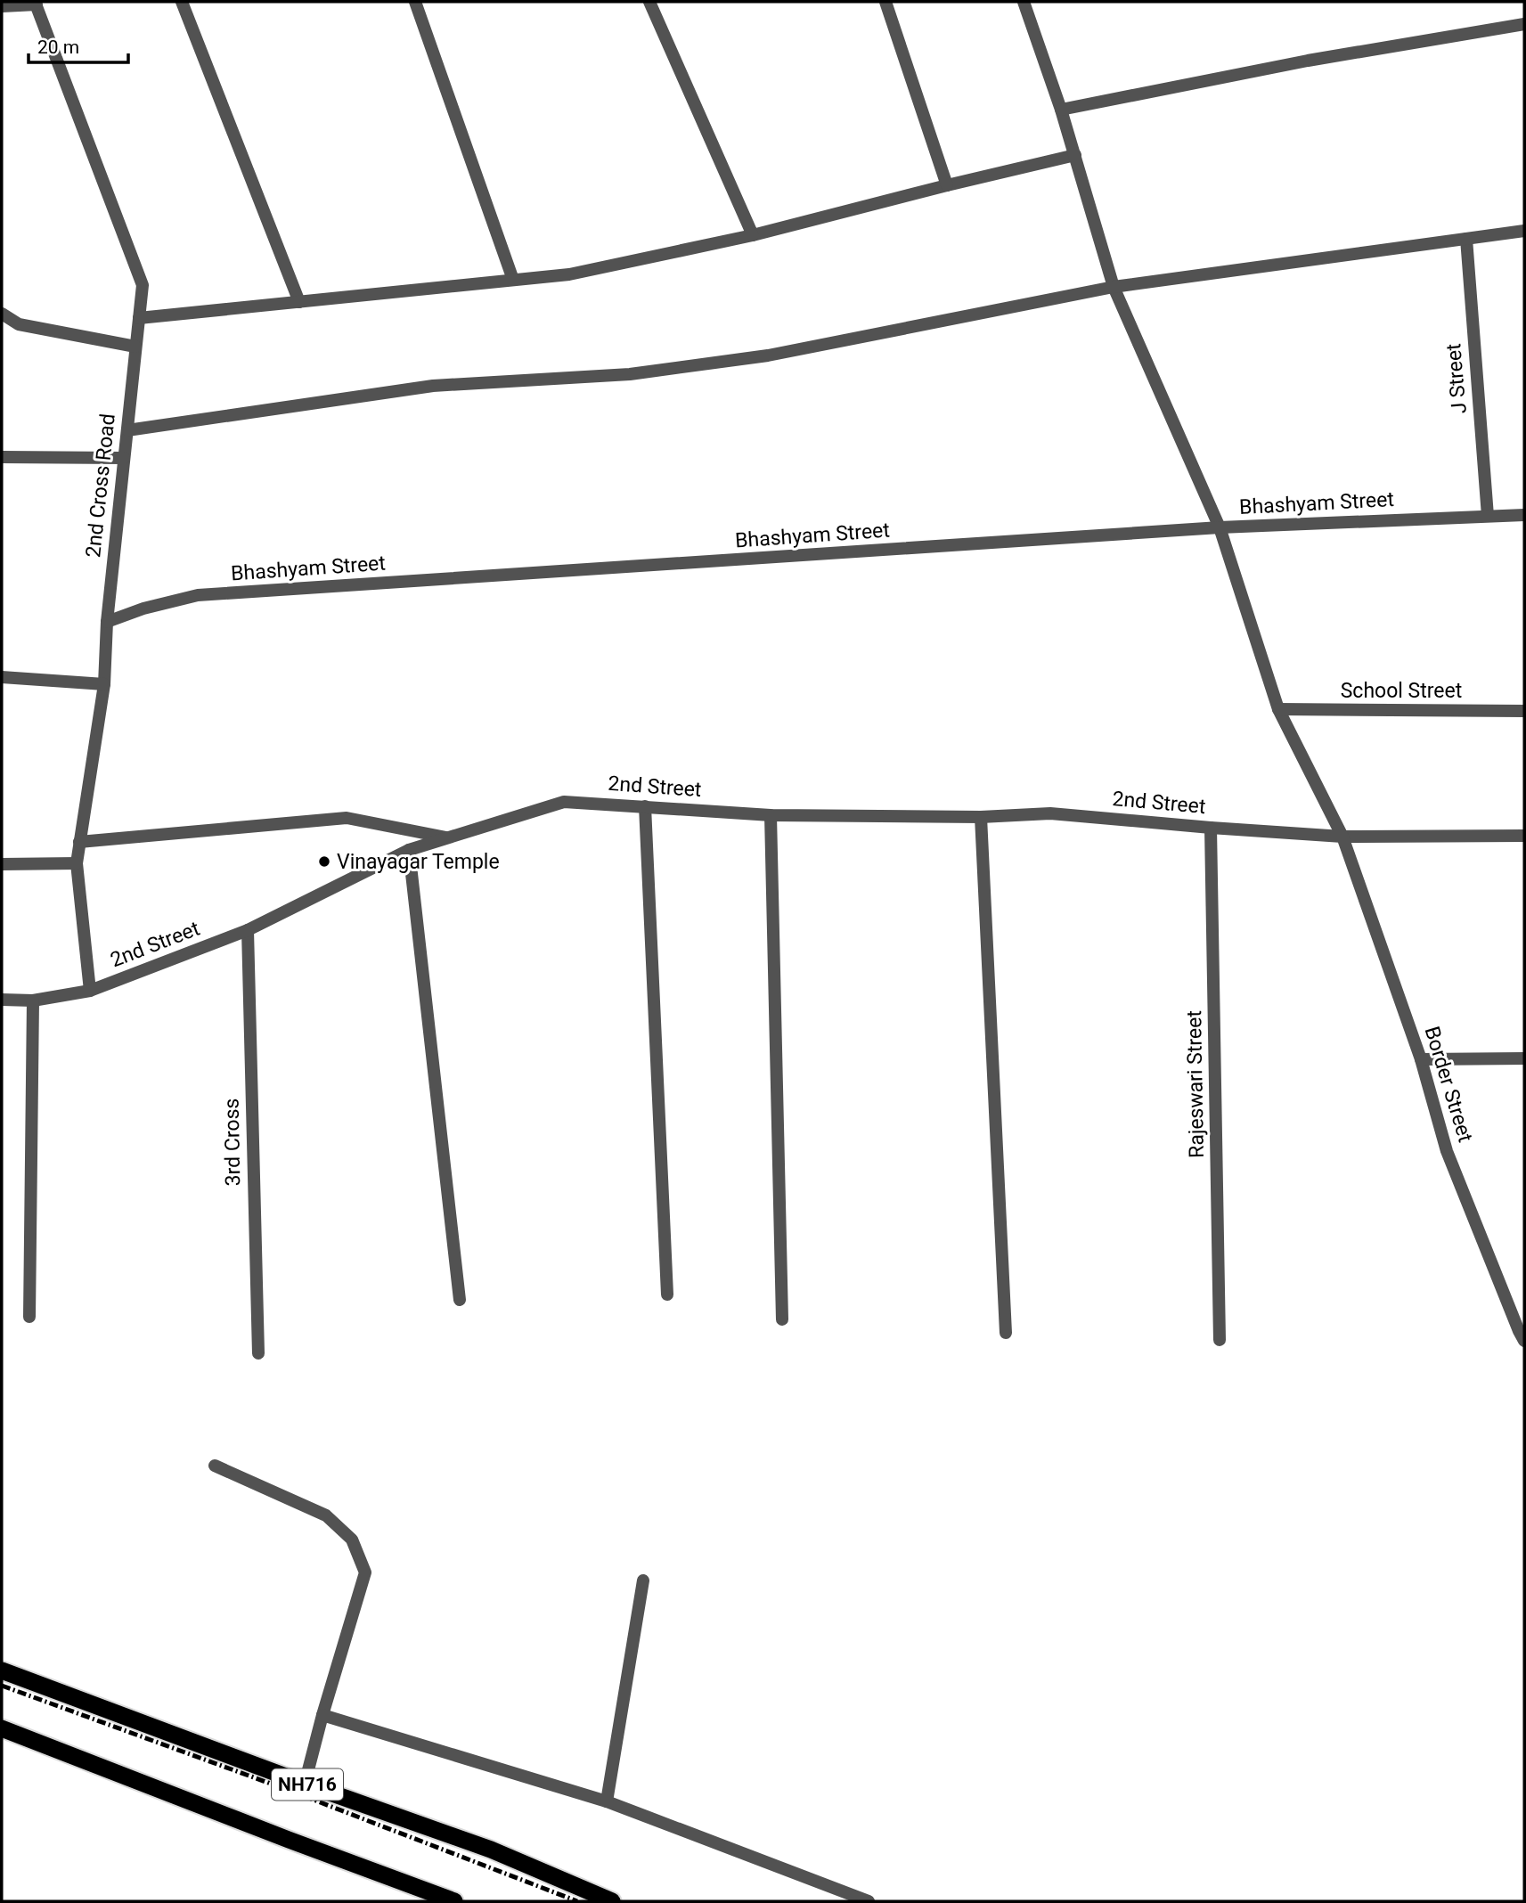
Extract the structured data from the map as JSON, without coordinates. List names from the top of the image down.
{
  "streets": {
    "highway": ["NH716"],
    "street": [
      "J Street",
      "2nd Cross Road",
      "Bhashyam Street",
      "School Street",
      "2nd Street",
      "Rajeswari Street",
      "Border Street",
      "3rd Cross"
    ]
  },
  "crossings": [
    ["J Street", "Bhashyam Street"],
    ["2nd Cross Road", "Bhashyam Street"],
    ["2nd Cross Road", "2nd Street"],
    ["Bhashyam Street", "Border Street"],
    ["School Street", "Border Street"],
    ["2nd Street", "Rajeswari Street"],
    ["2nd Street", "Border Street"],
    ["2nd Street", "3rd Cross"]
  ],
  "places": ["Vinayagar Temple"],
  "scale_bar": "20 m"
}
